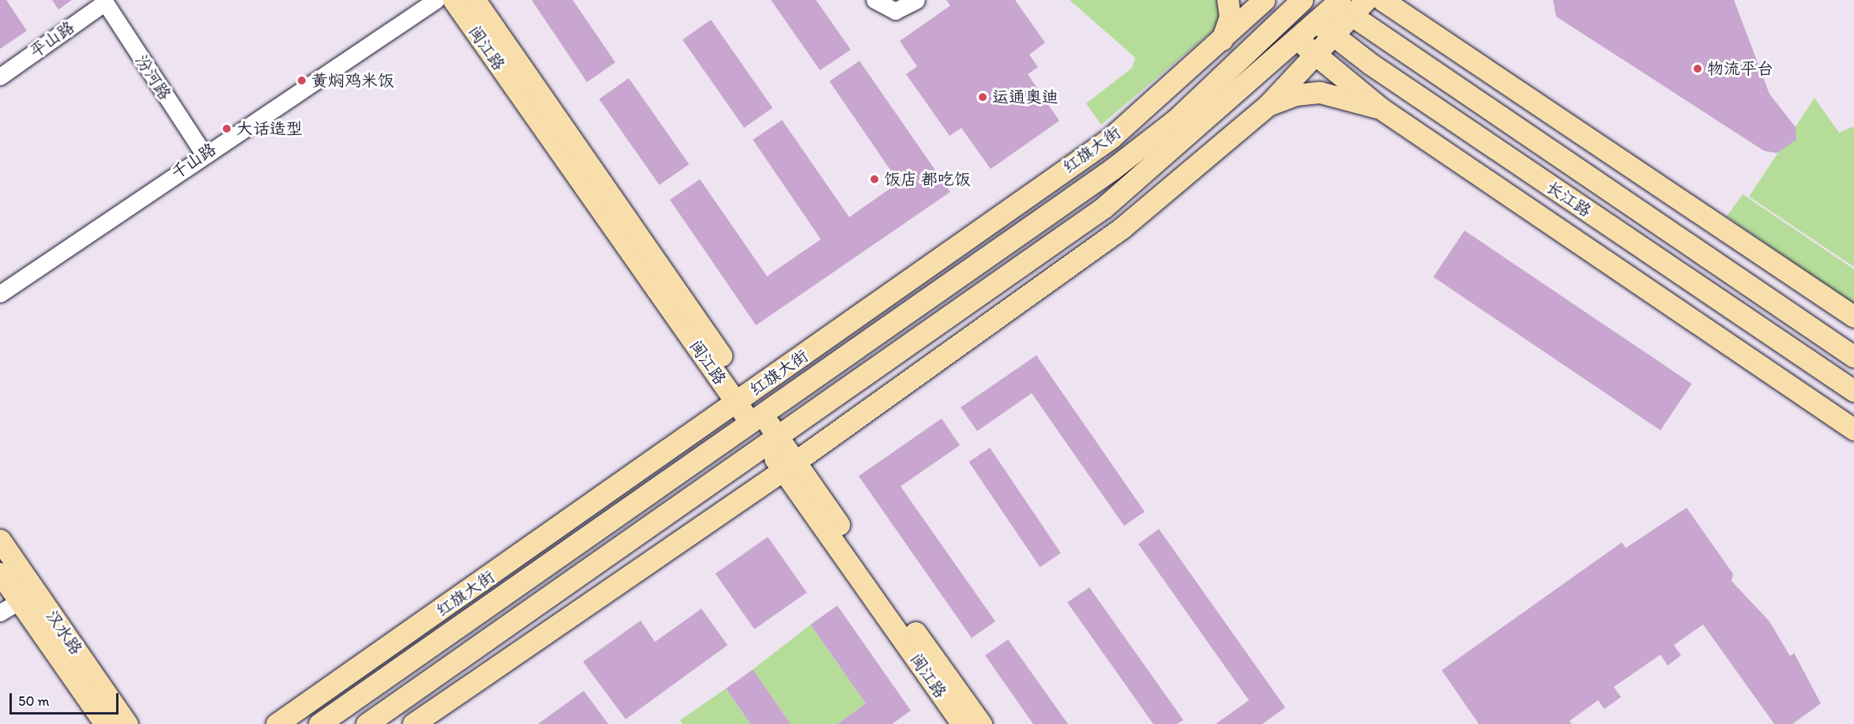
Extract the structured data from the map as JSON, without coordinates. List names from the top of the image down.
{
  "streets": {
    "main road": [
      "闽江路",
      "红旗大街",
      "长江路",
      "汉水路"
    ],
    "street": ["平山路", "汾河路", "千山路"]
  },
  "crossings": [
    ["平山路", "汾河路"],
    ["闽江路", "红旗大街"],
    ["汾河路", "千山路"],
    ["红旗大街", "长江路"]
  ],
  "places": [
    "物流平台",
    "黄焖鸡米饭",
    "运通奥迪",
    "大话造型",
    "饭店 都吃饭"
  ],
  "scale_bar": "50 m"
}
